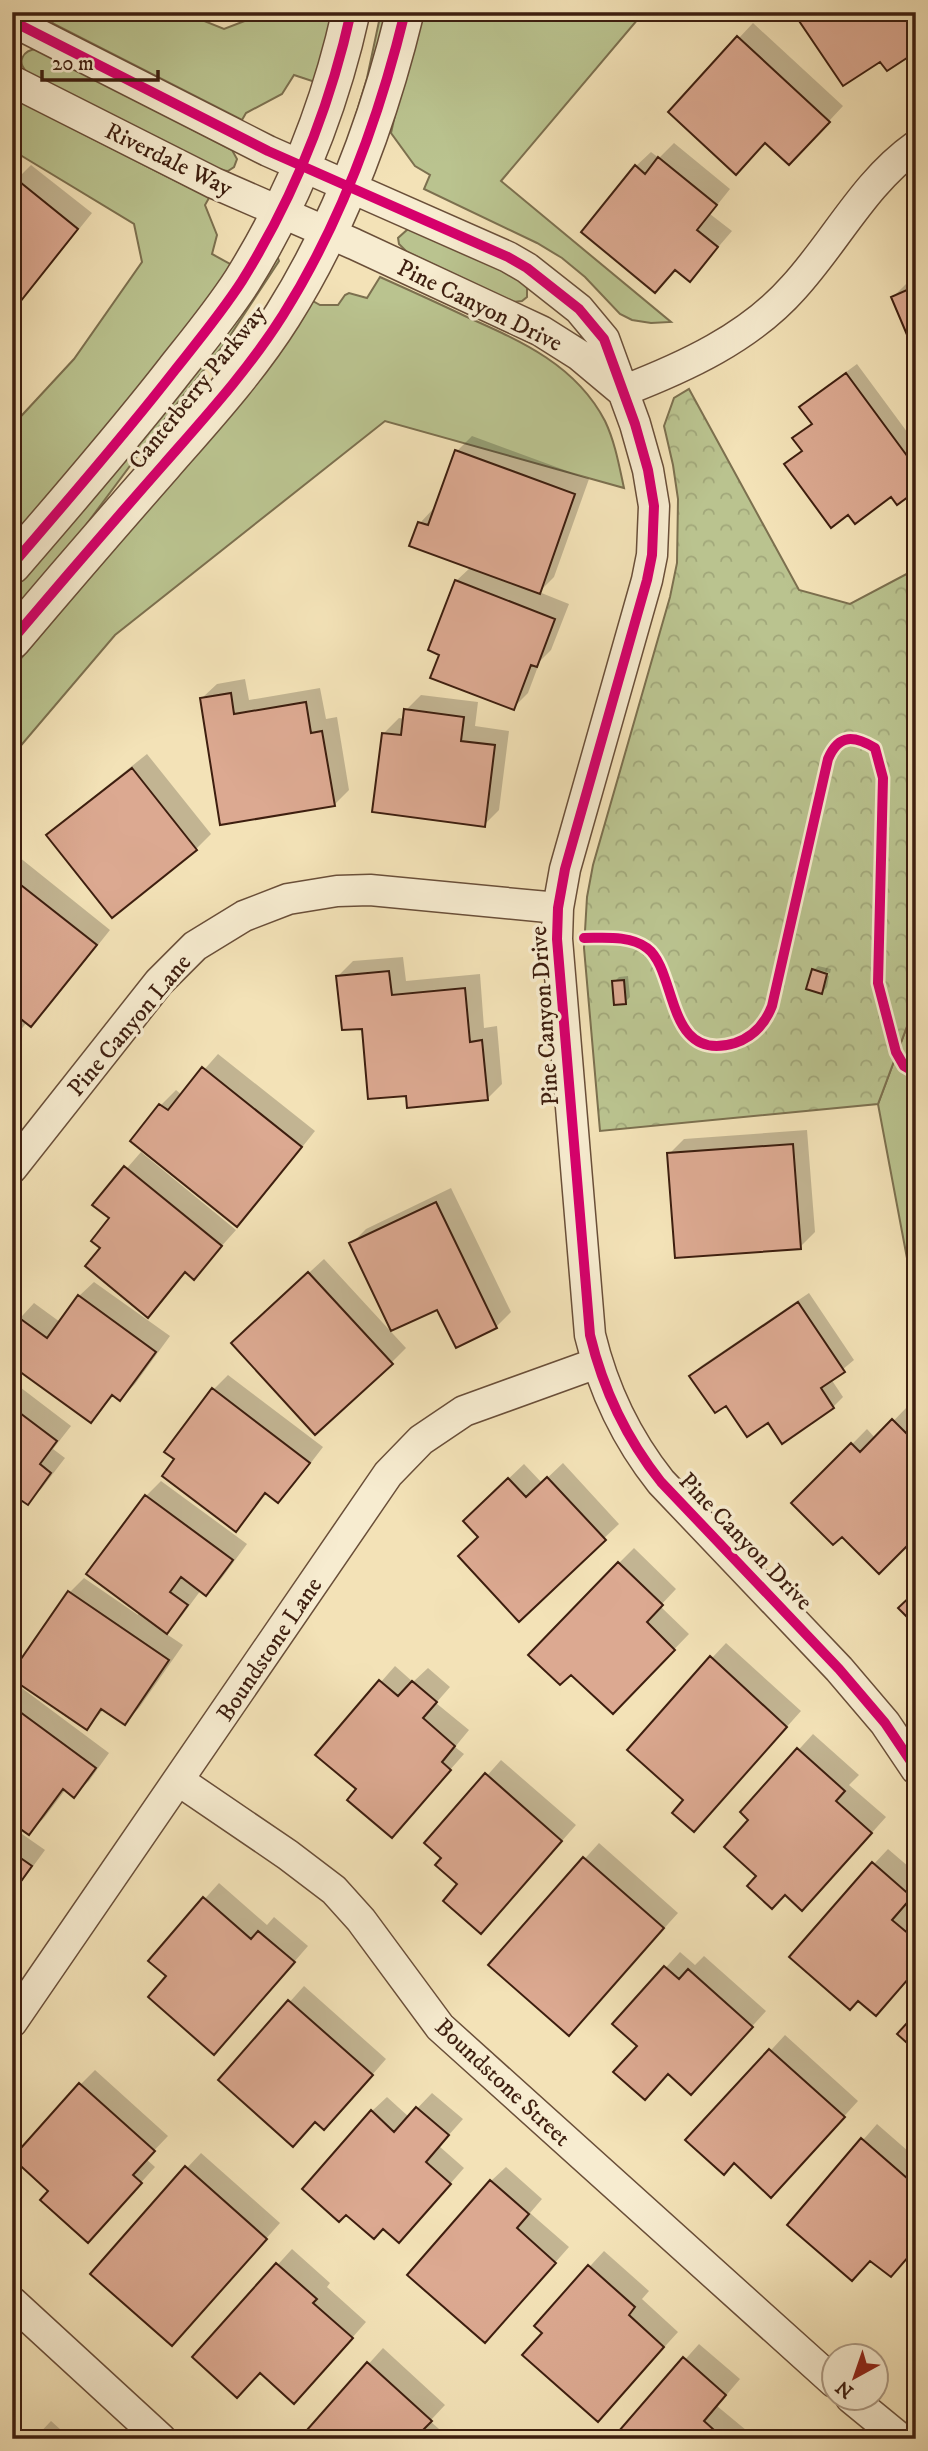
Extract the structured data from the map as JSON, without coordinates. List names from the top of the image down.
{
  "streets": {
    "street": [
      "Riverdale Way",
      "Pine Canyon Drive",
      "Canterberry Parkway",
      "Pine Canyon Lane",
      "Boundstone Lane",
      "Boundstone Street"
    ]
  },
  "crossings": [
    ["Riverdale Way", "Pine Canyon Drive"],
    ["Riverdale Way", "Canterberry Parkway"],
    ["Pine Canyon Drive", "Canterberry Parkway"],
    ["Pine Canyon Drive", "Pine Canyon Lane"],
    ["Pine Canyon Drive", "Boundstone Lane"],
    ["Boundstone Lane", "Boundstone Street"]
  ],
  "scale_bar": "20 m",
  "north": "bottom left"
}
